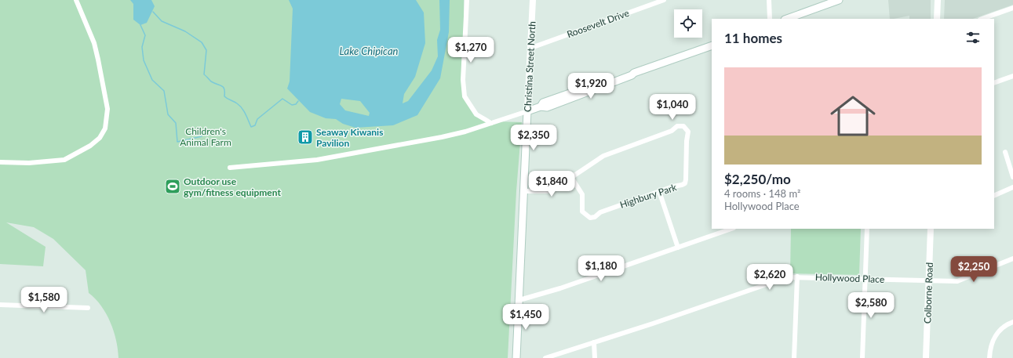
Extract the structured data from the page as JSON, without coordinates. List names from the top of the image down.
{
  "streets": {
    "main road": ["Christina Street North"],
    "street": [
      "Roosevelt Drive",
      "Highbury Park",
      "Hollywood Place",
      "Colborne Road"
    ]
  },
  "crossings": [
    ["Roosevelt Drive", "Christina Street North"],
    ["Christina Street North", "Highbury Park"],
    ["Hollywood Place", "Colborne Road"]
  ],
  "water": ["Lake Chipican"],
  "parks": ["Children's Animal Farm"],
  "places": {
    "building": ["Seaway Kiwanis Pavilion"],
    "sports": ["Outdoor use gym/fitness equipment"]
  },
  "page": {
    "heading": "11 homes",
    "price": [
      "$1,270",
      "$1,920",
      "$1,040",
      "$2,350",
      "$1,840",
      "$1,180",
      "$2,250",
      "$2,620",
      "$1,580",
      "$2,580",
      "$1,450"
    ],
    "list": [
      {
        "name": "$2,250/mo",
        "note": "4 rooms · 148 m² · Hollywood Place"
      }
    ]
  }
}
